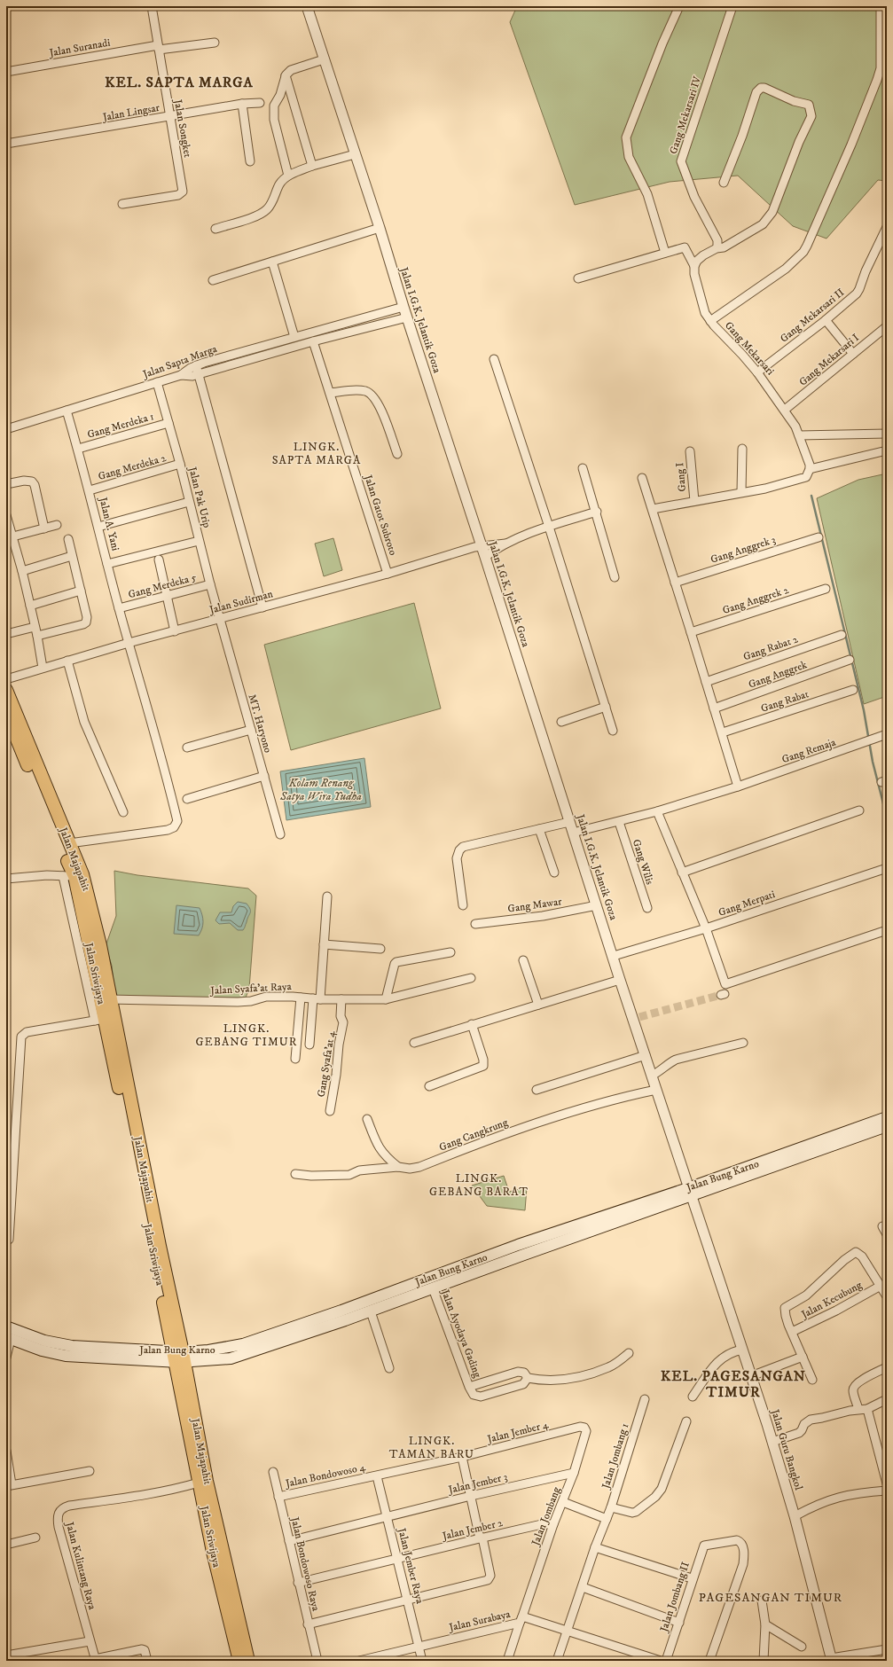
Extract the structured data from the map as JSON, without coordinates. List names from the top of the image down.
{
  "streets": {
    "main road": ["Jalan Majapahit", "Jalan Sriwijaya", "Jalan Bung Karno"],
    "street": [
      "Jalan Suranadi",
      "Jalan Lingsar",
      "Gang Mekarsari IV",
      "Jalan Songket",
      "Gang Mekarsari II",
      "Jalan I.G.K. Jelantik Goza",
      "Gang Mekarsari",
      "Gang Mekarsari I",
      "Jalan Sapta Marga",
      "Gang Merdeka 1",
      "Gang Merdeka 2",
      "Gang I",
      "Jalan Pak Urip",
      "Jalan Gatot Subroto",
      "Jalan A. Yani",
      "Gang Anggrek 3",
      "Gang Merdeka 5",
      "Gang Anggrek 2",
      "Jalan Sudirman",
      "Gang Rabat 2",
      "Gang Anggrek",
      "Gang Rabat",
      "MT. Haryono",
      "Gang Remaja",
      "Gang Wilis",
      "Gang Merpati",
      "Gang Mawar",
      "Jalan Syafa'at Raya",
      "Gang Syafa'at 4",
      "Gang Cangkrung",
      "Jalan Kecubung",
      "Jalan Ayodaya Gading",
      "Jalan Jember 4",
      "Jalan Guru Bangkol",
      "Jalan Jombang 1",
      "Jalan Bondowoso 4",
      "Jalan Jember 3",
      "Jalan Jombang",
      "Jalan Jember 2",
      "Jalan Bondowoso Raya",
      "Jalan Kulintang Raya",
      "Jalan Jember Raya",
      "Jalan Jombang II",
      "Jalan Surabaya"
    ]
  },
  "crossings": [
    ["Jalan Suranadi", "Jalan Songket"],
    ["Jalan Lingsar", "Jalan Songket"],
    ["Gang Mekarsari II", "Gang Mekarsari"],
    ["Jalan I.G.K. Jelantik Goza", "Jalan Sapta Marga"],
    ["Jalan I.G.K. Jelantik Goza", "Jalan Sudirman"],
    ["Jalan I.G.K. Jelantik Goza", "Gang Remaja"],
    ["Jalan I.G.K. Jelantik Goza", "Gang Merpati"],
    ["Jalan I.G.K. Jelantik Goza", "Gang Mawar"],
    ["Jalan I.G.K. Jelantik Goza", "Gang Cangkrung"],
    ["Jalan I.G.K. Jelantik Goza", "Jalan Bung Karno"],
    ["Jalan I.G.K. Jelantik Goza", "Jalan Guru Bangkol"],
    ["Gang Mekarsari", "Gang Mekarsari I"],
    ["Jalan Sapta Marga", "Jalan Pak Urip"],
    ["Jalan Sapta Marga", "Jalan A. Yani"],
    ["Gang Merdeka 1", "Jalan Pak Urip"],
    ["Gang Merdeka 1", "Jalan A. Yani"],
    ["Gang Merdeka 2", "Jalan Pak Urip"],
    ["Gang Merdeka 2", "Jalan A. Yani"],
    ["Jalan Pak Urip", "Gang Merdeka 5"],
    ["Jalan Pak Urip", "Jalan Sudirman"],
    ["Jalan Pak Urip", "MT. Haryono"],
    ["Jalan Gatot Subroto", "Jalan Sudirman"],
    ["Jalan A. Yani", "Gang Merdeka 5"],
    ["Jalan A. Yani", "Jalan Sudirman"],
    ["Jalan A. Yani", "Jalan Majapahit"],
    ["Jalan Sudirman", "MT. Haryono"],
    ["Gang Remaja", "Gang Wilis"],
    ["Jalan Majapahit", "Jalan Sriwijaya"],
    ["Jalan Majapahit", "Jalan Syafa'at Raya"],
    ["Jalan Majapahit", "Jalan Bung Karno"],
    ["Jalan Sriwijaya", "Jalan Syafa'at Raya"],
    ["Jalan Sriwijaya", "Jalan Bung Karno"],
    ["Jalan Sriwijaya", "Jalan Kulintang Raya"],
    ["Jalan Syafa'at Raya", "Gang Syafa'at 4"],
    ["Jalan Bung Karno", "Jalan Guru Bangkol"],
    ["Jalan Jember 4", "Jalan Bondowoso 4"],
    ["Jalan Jember 4", "Jalan Jombang"],
    ["Jalan Jember 4", "Jalan Jember Raya"],
    ["Jalan Jombang 1", "Jalan Surabaya"],
    ["Jalan Bondowoso 4", "Jalan Bondowoso Raya"],
    ["Jalan Bondowoso 4", "Jalan Jember Raya"],
    ["Jalan Jember 3", "Jalan Jombang"],
    ["Jalan Jember 3", "Jalan Bondowoso Raya"],
    ["Jalan Jember 3", "Jalan Jember Raya"],
    ["Jalan Jombang", "Jalan Jember 2"],
    ["Jalan Jombang", "Jalan Surabaya"],
    ["Jalan Jember 2", "Jalan Bondowoso Raya"],
    ["Jalan Jember 2", "Jalan Jember Raya"],
    ["Jalan Jember Raya", "Jalan Surabaya"]
  ],
  "districts": [
    "KEL. SAPTA MARGA",
    "LINGK. SAPTA MARGA",
    "LINGK. GEBANG TIMUR",
    "LINGK. GEBANG BARAT",
    "KEL. PAGESANGAN TIMUR",
    "LINGK. TAMAN BARU",
    "PAGESANGAN TIMUR"
  ],
  "water": ["Kolam Renang Satya Wira Yudha"]
}
